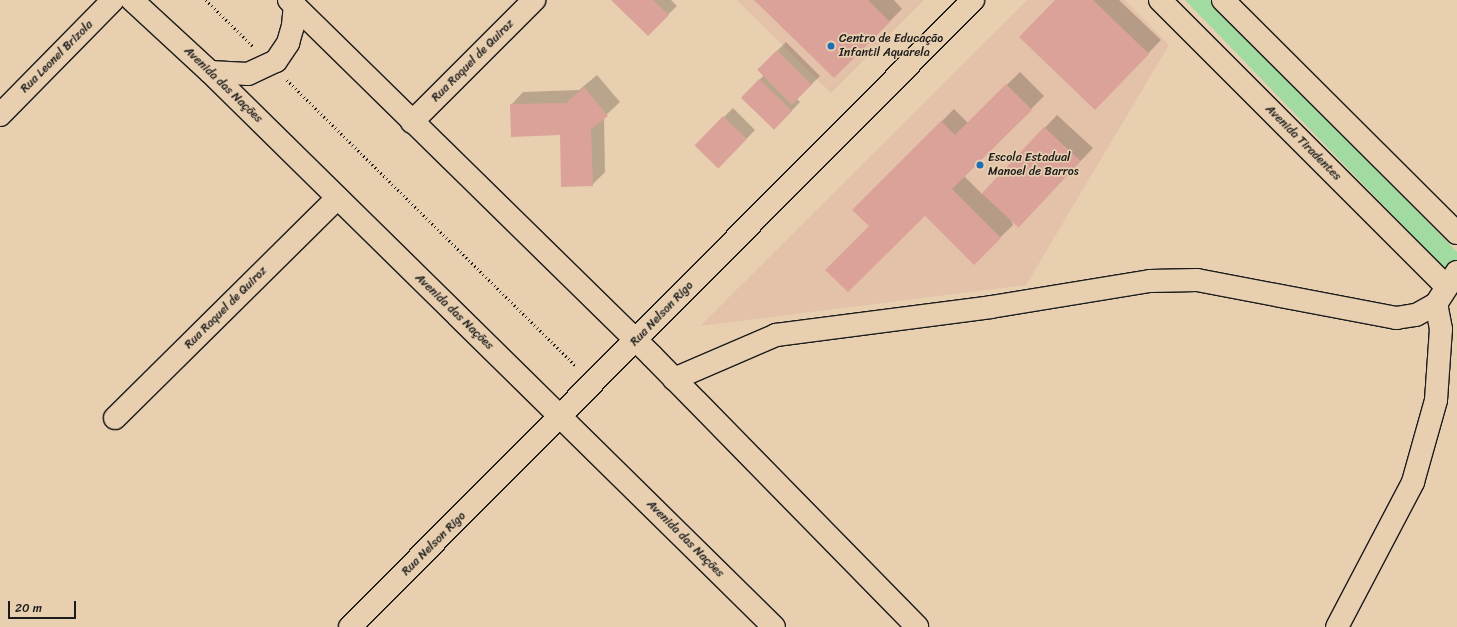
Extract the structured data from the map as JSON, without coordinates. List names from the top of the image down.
{
  "streets": {
    "street": [
      "Rua Leonel Brizola",
      "Rua Raquel de Quiroz",
      "Avenida das Nações",
      "Avenida Tiradentes",
      "Rua Nelson Rigo"
    ]
  },
  "crossings": [
    ["Rua Raquel de Quiroz", "Avenida das Nações"],
    ["Avenida das Nações", "Rua Nelson Rigo"]
  ],
  "places": ["Centro de Educação Infantil Aquarela", "Escola Estadual Manoel de Barros"],
  "scale_bar": "20 m"
}
